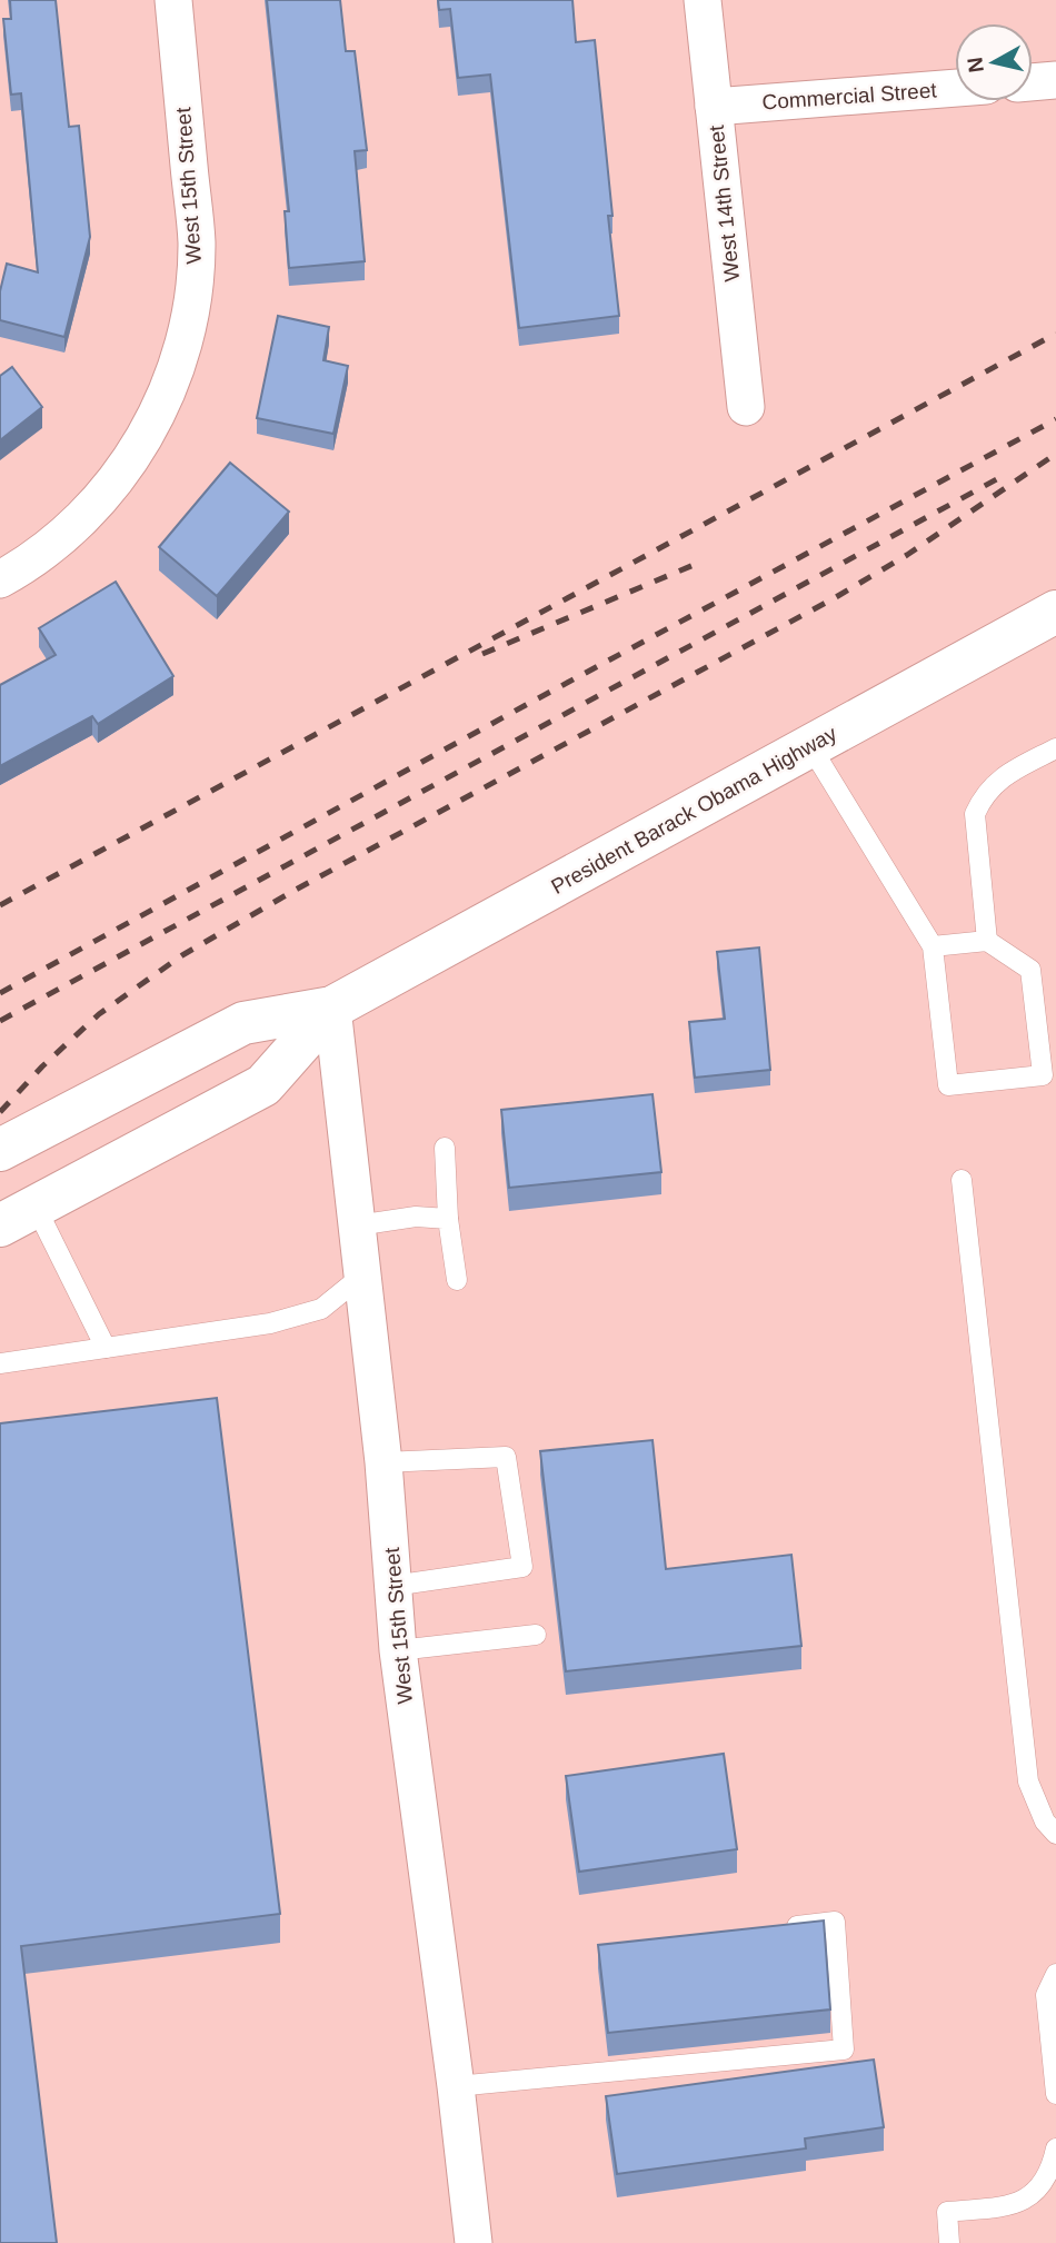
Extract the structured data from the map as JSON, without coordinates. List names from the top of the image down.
{
  "streets": {
    "main road": ["President Barack Obama Highway"],
    "street": ["Commercial Street", "West 15th Street", "West 14th Street"]
  },
  "crossings": [
    ["Commercial Street", "West 14th Street"],
    ["West 15th Street", "President Barack Obama Highway"]
  ],
  "north": "left"
}
